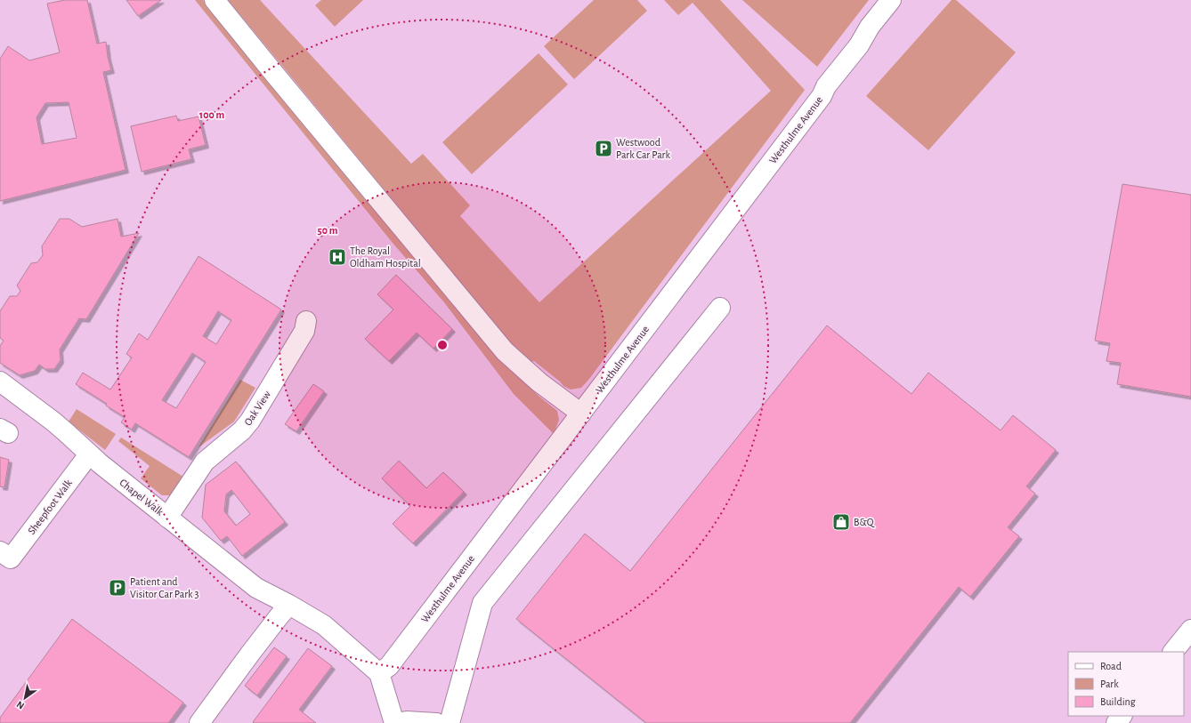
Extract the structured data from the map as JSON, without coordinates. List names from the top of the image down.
{
  "streets": {
    "street": [
      "Westhulme Avenue",
      "Oak View",
      "Chapel Walk",
      "Sheepfoot Walk"
    ]
  },
  "crossings": [
    ["Westhulme Avenue", "Chapel Walk"],
    ["Oak View", "Chapel Walk"],
    ["Chapel Walk", "Sheepfoot Walk"]
  ],
  "places": {
    "parking": ["Westwood Park Car Park", "Patient and Visitor Car Park 3"],
    "hospital": ["The Royal Oldham Hospital"],
    "shop": ["B&Q"]
  },
  "legend": ["Road", "Park", "Building"],
  "north": "bottom left",
  "rings": ["100 m", "50 m"]
}
